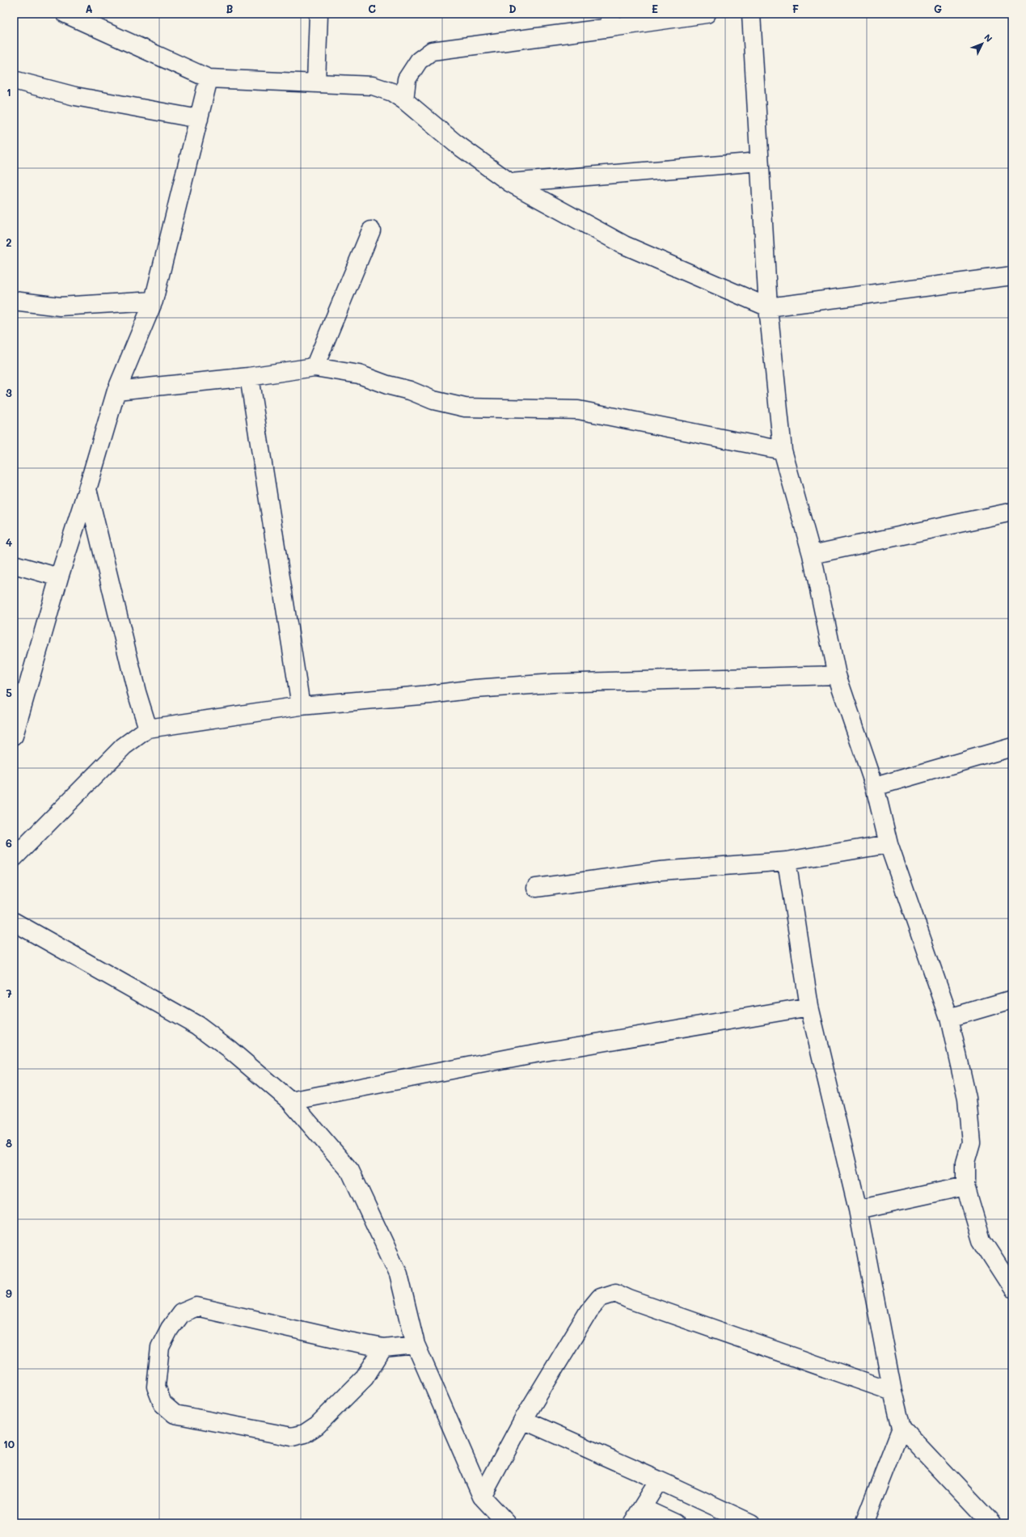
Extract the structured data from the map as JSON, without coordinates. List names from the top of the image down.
{
  "north": "top right",
  "grid": {
    "columns": [
      "A",
      "B",
      "C",
      "D",
      "E",
      "F",
      "G"
    ],
    "rows": [
      "1",
      "2",
      "3",
      "4",
      "5",
      "6",
      "7",
      "8",
      "9",
      "10"
    ]
  }
}
